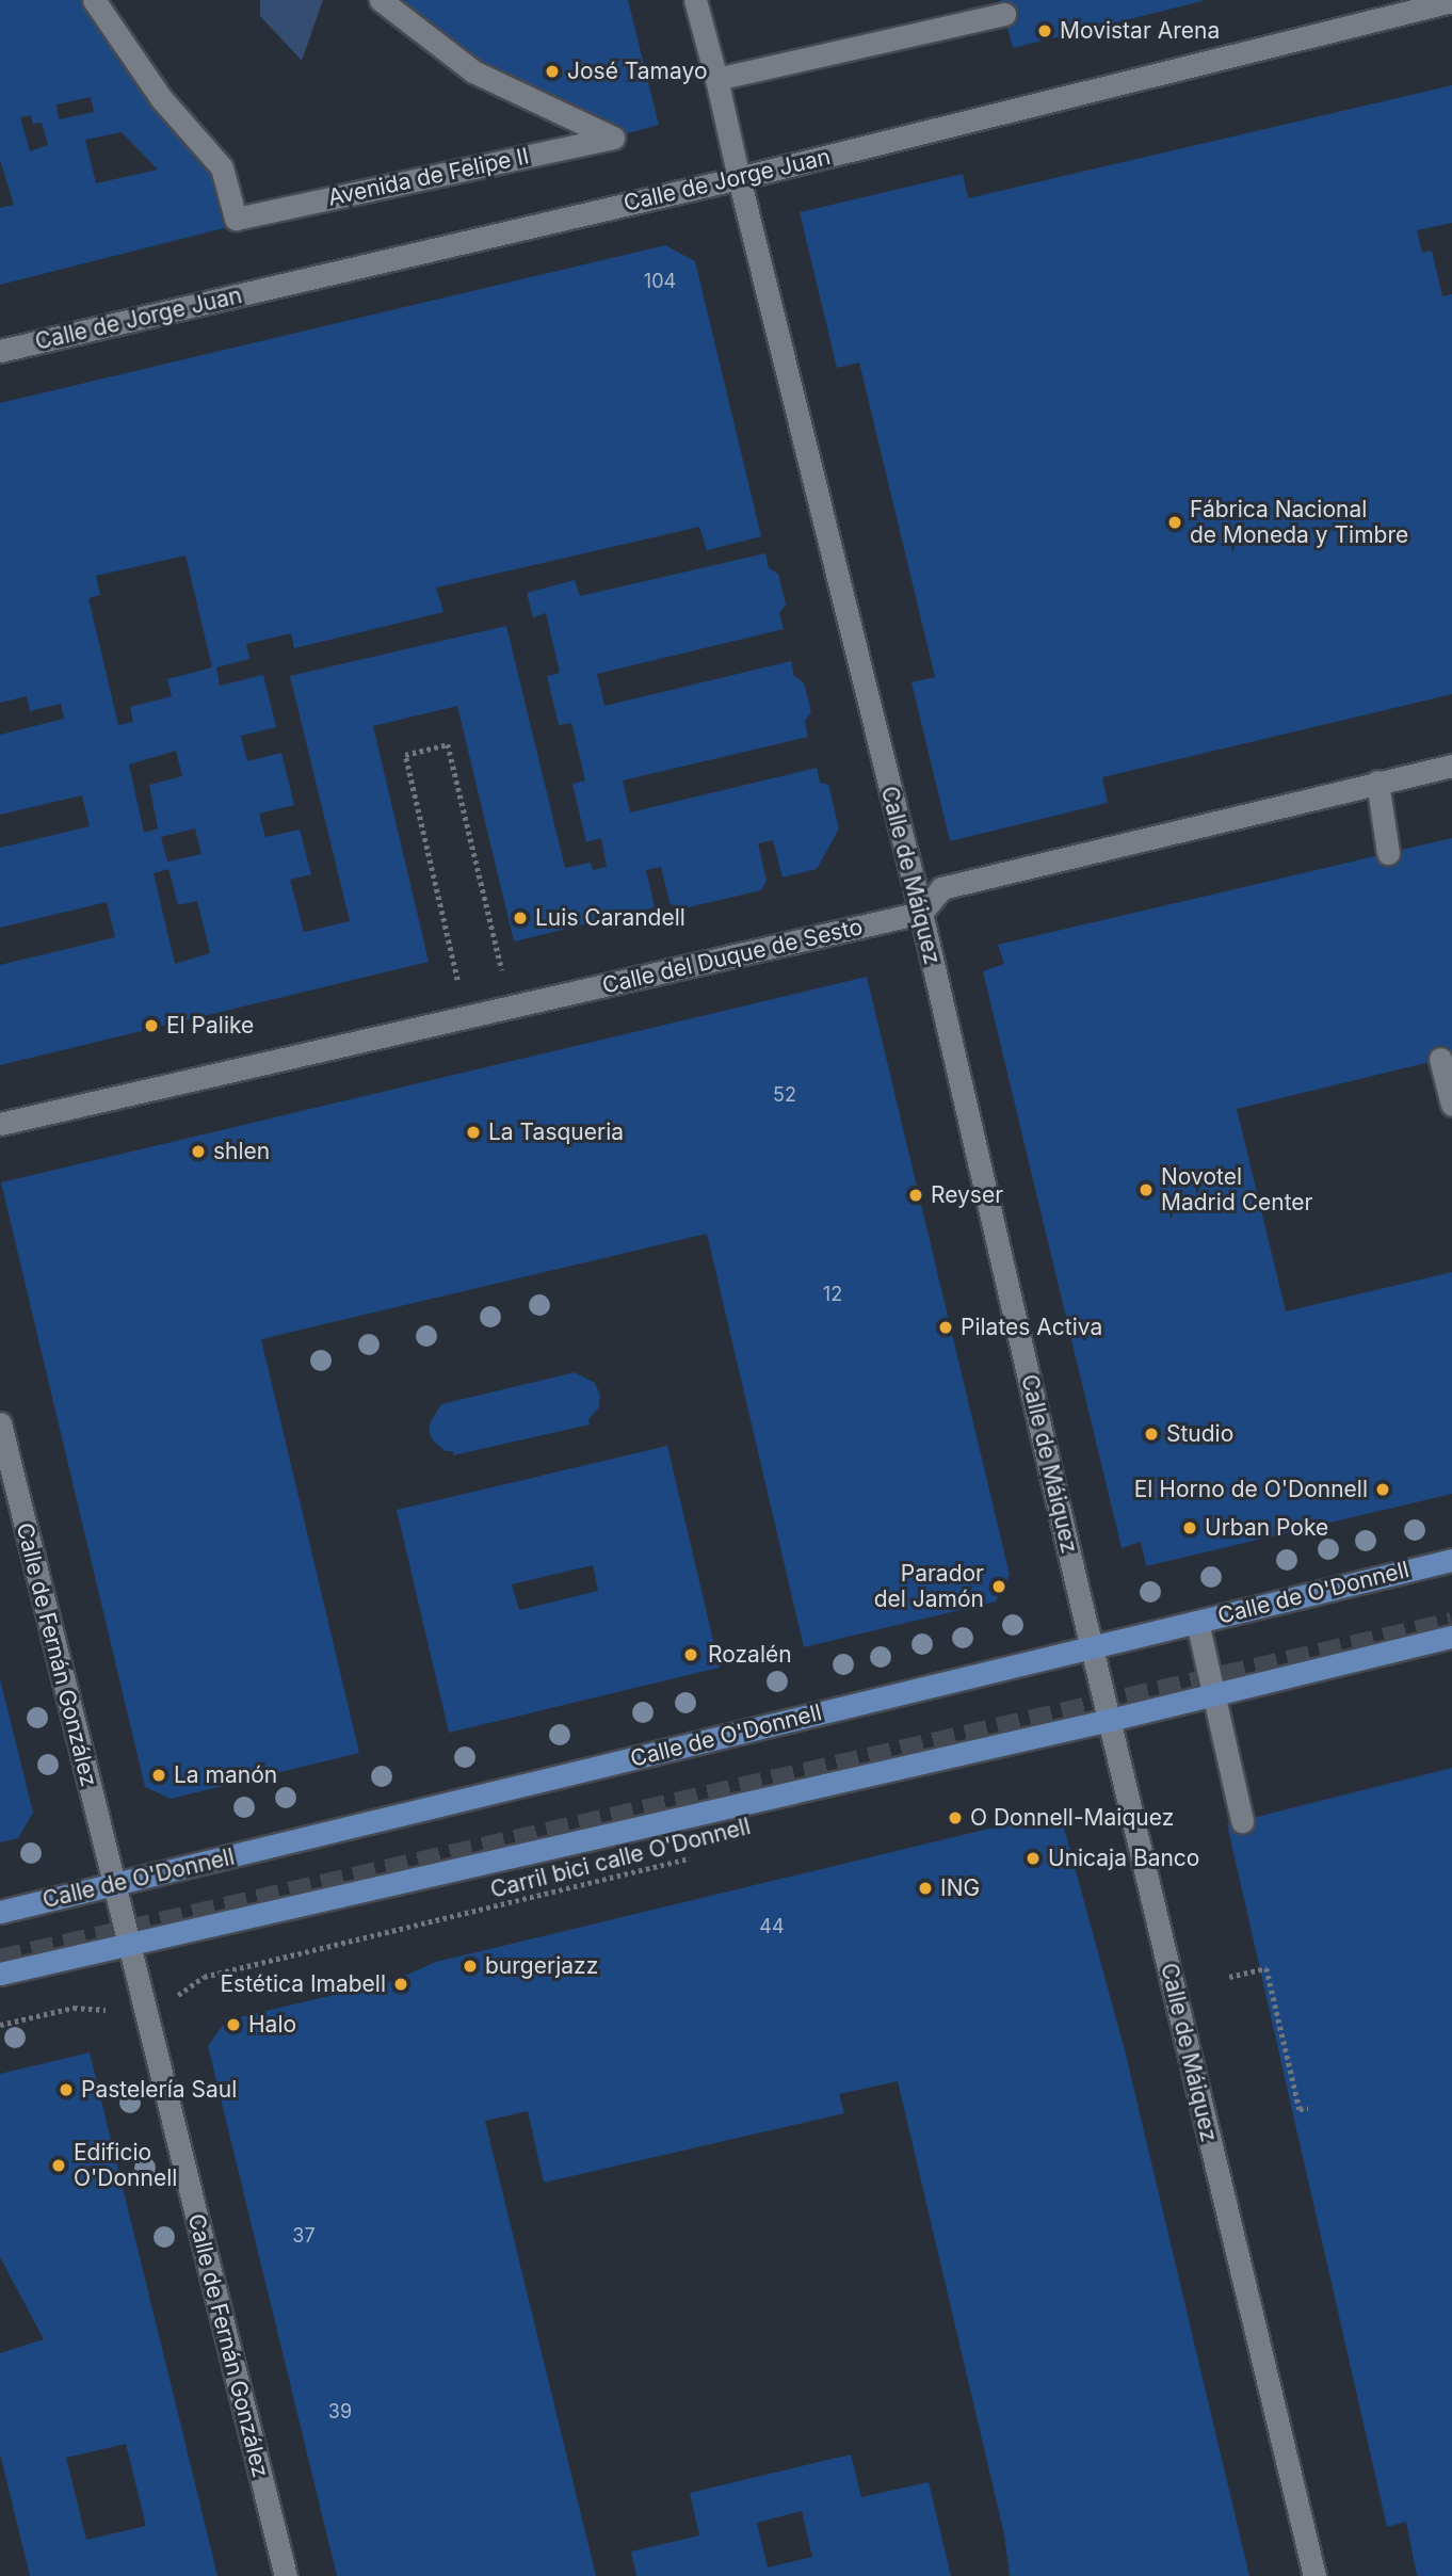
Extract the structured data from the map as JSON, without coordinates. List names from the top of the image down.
{
  "streets": {
    "main road": ["Calle de O'Donnell"],
    "street": [
      "Avenida de Felipe II",
      "Calle de Jorge Juan",
      "Calle de Máiquez",
      "Calle del Duque de Sesto",
      "Calle de Fernán González"
    ],
    "path": ["Carril bici calle O'Donnell"]
  },
  "crossings": [
    ["Calle de Jorge Juan", "Calle de Máiquez"],
    ["Calle de Máiquez", "Calle del Duque de Sesto"],
    ["Calle de Máiquez", "Calle de O'Donnell"],
    ["Calle de O'Donnell", "Calle de Fernán González"]
  ],
  "places": [
    "Movistar Arena",
    "José Tamayo",
    "Fábrica Nacional de Moneda y Timbre",
    "Luis Carandell",
    "El Palike",
    "La Tasqueria",
    "shlen",
    "Novotel Madrid Center",
    "Reyser",
    "Pilates Activa",
    "Studio",
    "El Horno de O'Donnell",
    "Urban Poke",
    "Parador del Jamón",
    "Rozalén",
    "La manón",
    "O Donnell-Maiquez",
    "Unicaja Banco",
    "ING",
    "burgerjazz",
    "Estética Imabell",
    "Halo",
    "Pastelería Saul",
    "Edificio O'Donnell"
  ],
  "house_numbers": [
    "104",
    "52",
    "12",
    "44",
    "37",
    "39"
  ]
}
